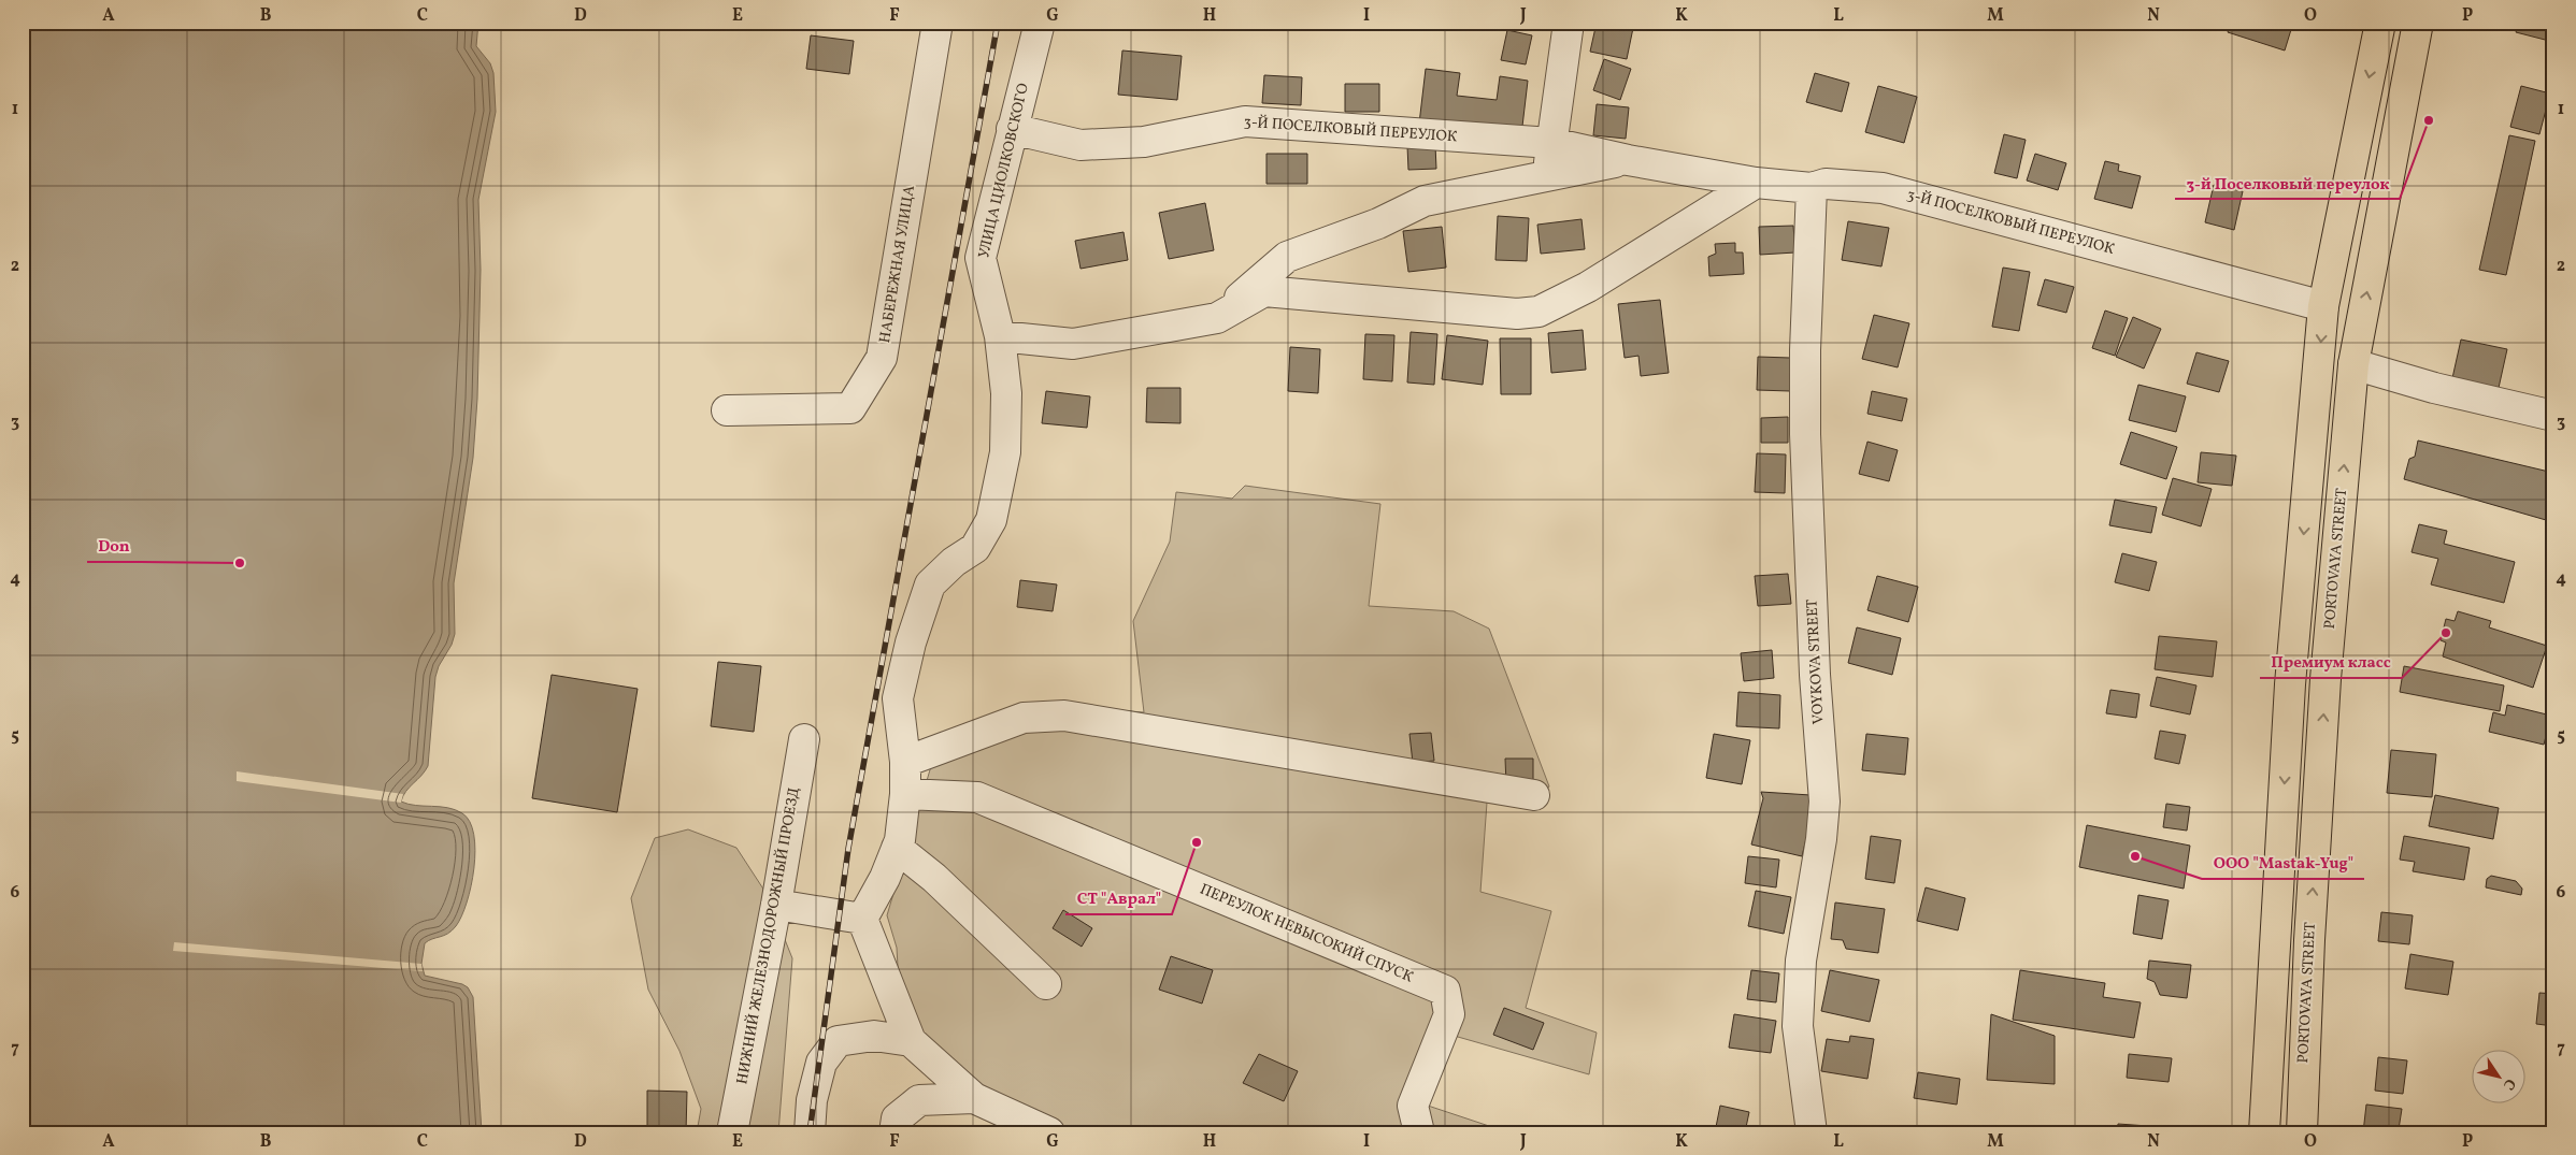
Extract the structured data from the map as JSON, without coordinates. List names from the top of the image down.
{
  "streets": {
    "main road": ["PORTOVAYA STREET"],
    "street": [
      "3-Й ПОСЕЛКОВЫЙ ПЕРЕУЛОК",
      "УЛИЦА ЦИОЛКОВСКОГО",
      "НАБЕРЕЖНАЯ УЛИЦА",
      "VOYKOVA STREET",
      "ПЕРЕУЛОК НЕВЫСОКИЙ СПУСК",
      "НИЖНИЙ ЖЕЛЕЗНОДОРОЖНЫЙ ПРОЕЗД"
    ]
  },
  "crossings": [
    ["3-Й ПОСЕЛКОВЫЙ ПЕРЕУЛОК", "УЛИЦА ЦИОЛКОВСКОГО"],
    ["3-Й ПОСЕЛКОВЫЙ ПЕРЕУЛОК", "VOYKOVA STREET"],
    ["УЛИЦА ЦИОЛКОВСКОГО", "ПЕРЕУЛОК НЕВЫСОКИЙ СПУСК"]
  ],
  "places": [
    "3-й Поселковый переулок",
    "Don",
    "Премиум класс",
    "СТ \"Аврал\"",
    "OOO \"Mastak-Yug\""
  ],
  "north": "bottom right",
  "grid": {
    "columns": [
      "A",
      "B",
      "C",
      "D",
      "E",
      "F",
      "G",
      "H",
      "I",
      "J",
      "K",
      "L",
      "M",
      "N",
      "O",
      "P"
    ],
    "rows": [
      "1",
      "2",
      "3",
      "4",
      "5",
      "6",
      "7"
    ]
  }
}
